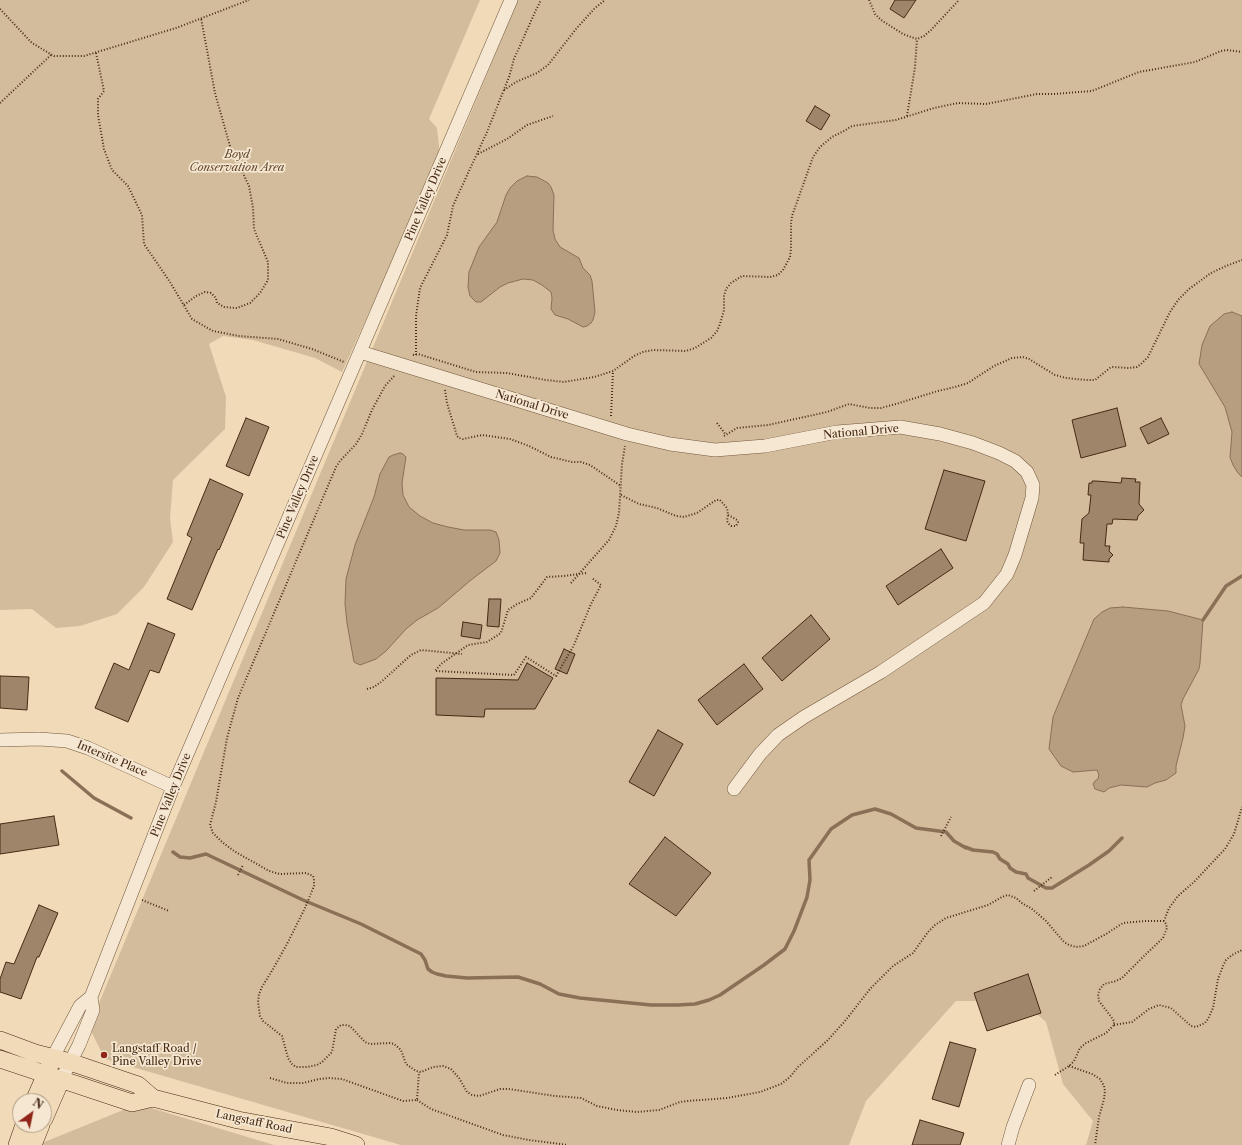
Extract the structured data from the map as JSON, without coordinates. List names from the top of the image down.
{
  "streets": {
    "main road": ["Pine Valley Drive", "Langstaff Road"],
    "street": ["National Drive", "Intersite Place"]
  },
  "crossings": [
    ["Pine Valley Drive", "National Drive"],
    ["Pine Valley Drive", "Intersite Place"],
    ["Pine Valley Drive", "Langstaff Road"]
  ],
  "parks": ["Boyd Conservation Area"],
  "places": ["Langstaff Road / Pine Valley Drive"],
  "north": "top right"
}
